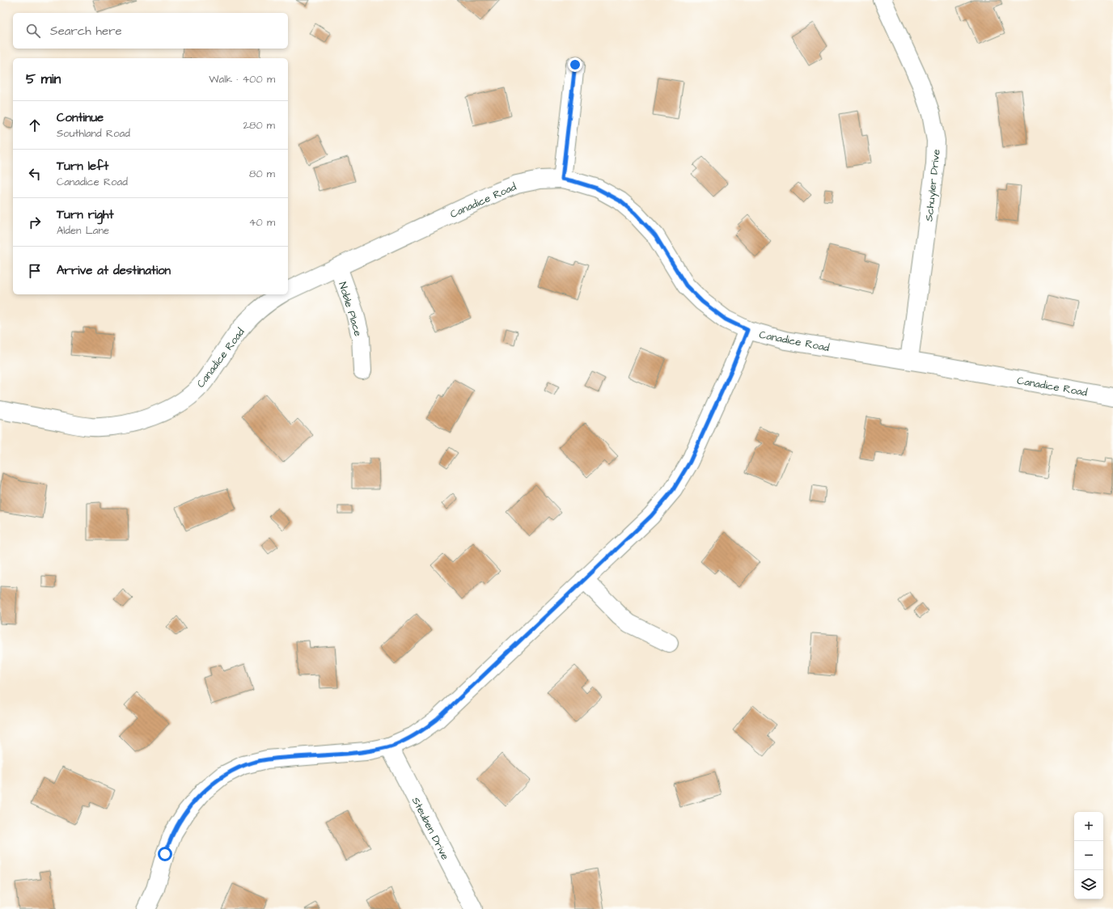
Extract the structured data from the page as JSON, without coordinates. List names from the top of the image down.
{
  "streets": {
    "street": [
      "Schuyler Drive",
      "Canadice Road",
      "Noble Place",
      "Steuben Drive"
    ]
  },
  "crossings": [
    ["Schuyler Drive", "Canadice Road"],
    ["Canadice Road", "Noble Place"]
  ],
  "page": {
    "search": "Search here",
    "heading": ["5 min", "Walk · 400 m"],
    "list": [
      ["Continue", "Southland Road", "280 m"],
      ["Turn left", "Canadice Road", "80 m"],
      ["Turn right", "Alden Lane", "40 m"],
      "Arrive at destination"
    ],
    "map_buttons": ["+", "−"]
  }
}
